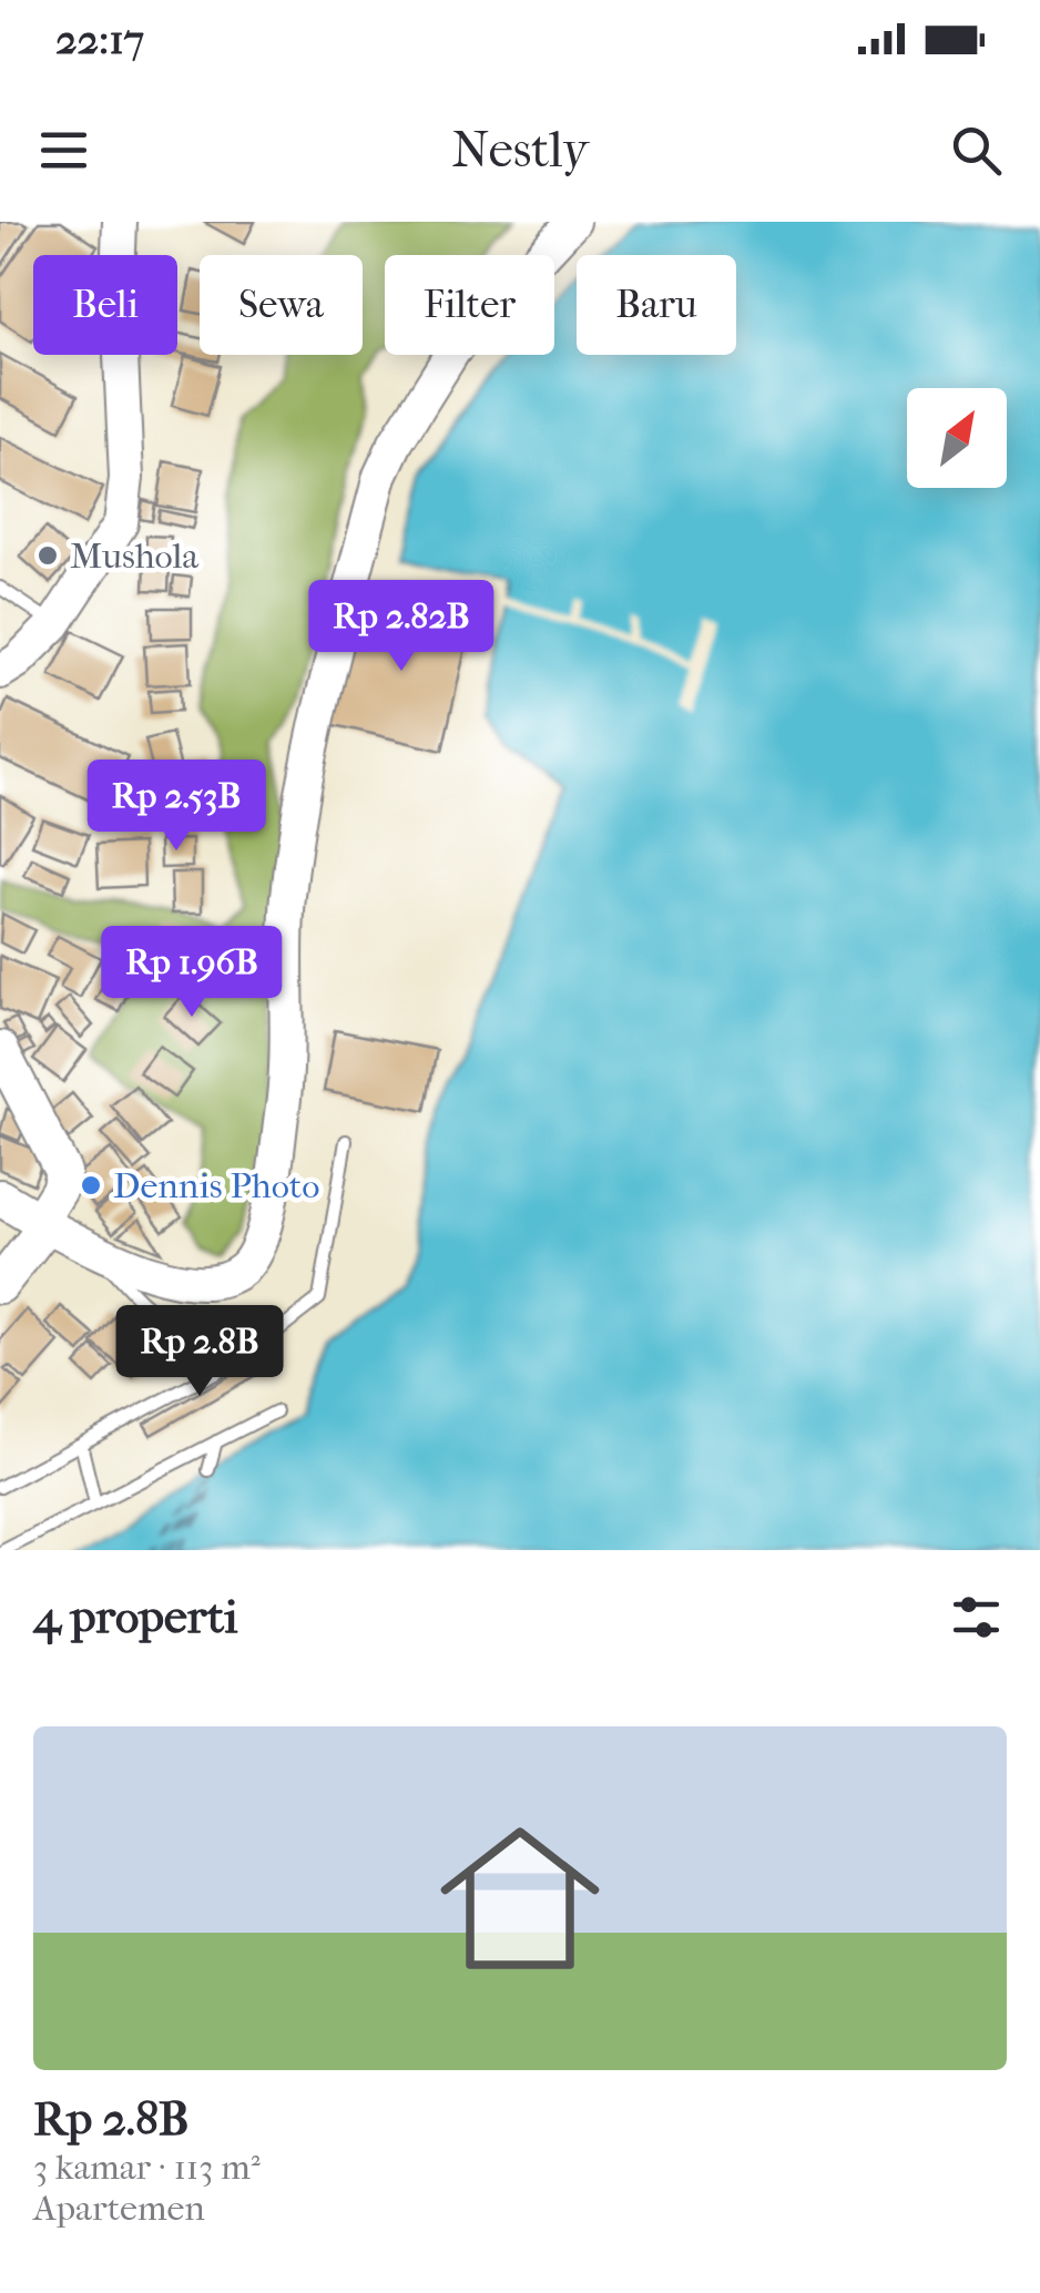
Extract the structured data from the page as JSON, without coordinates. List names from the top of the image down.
{
  "places": ["Mushola", "Dennis Photo"],
  "north": "top right",
  "page": {
    "status": "22:17",
    "header": "Nestly",
    "chip": [
      "Beli",
      "Sewa",
      "Filter",
      "Baru"
    ],
    "price": [
      "Rp 2.82B",
      "Rp 2.53B",
      "Rp 1.96B",
      "Rp 2.8B"
    ],
    "heading": "4 properti",
    "list": [
      {
        "name": "Rp 2.8B",
        "note": "3 kamar · 113 m² · Apartemen"
      }
    ]
  }
}
